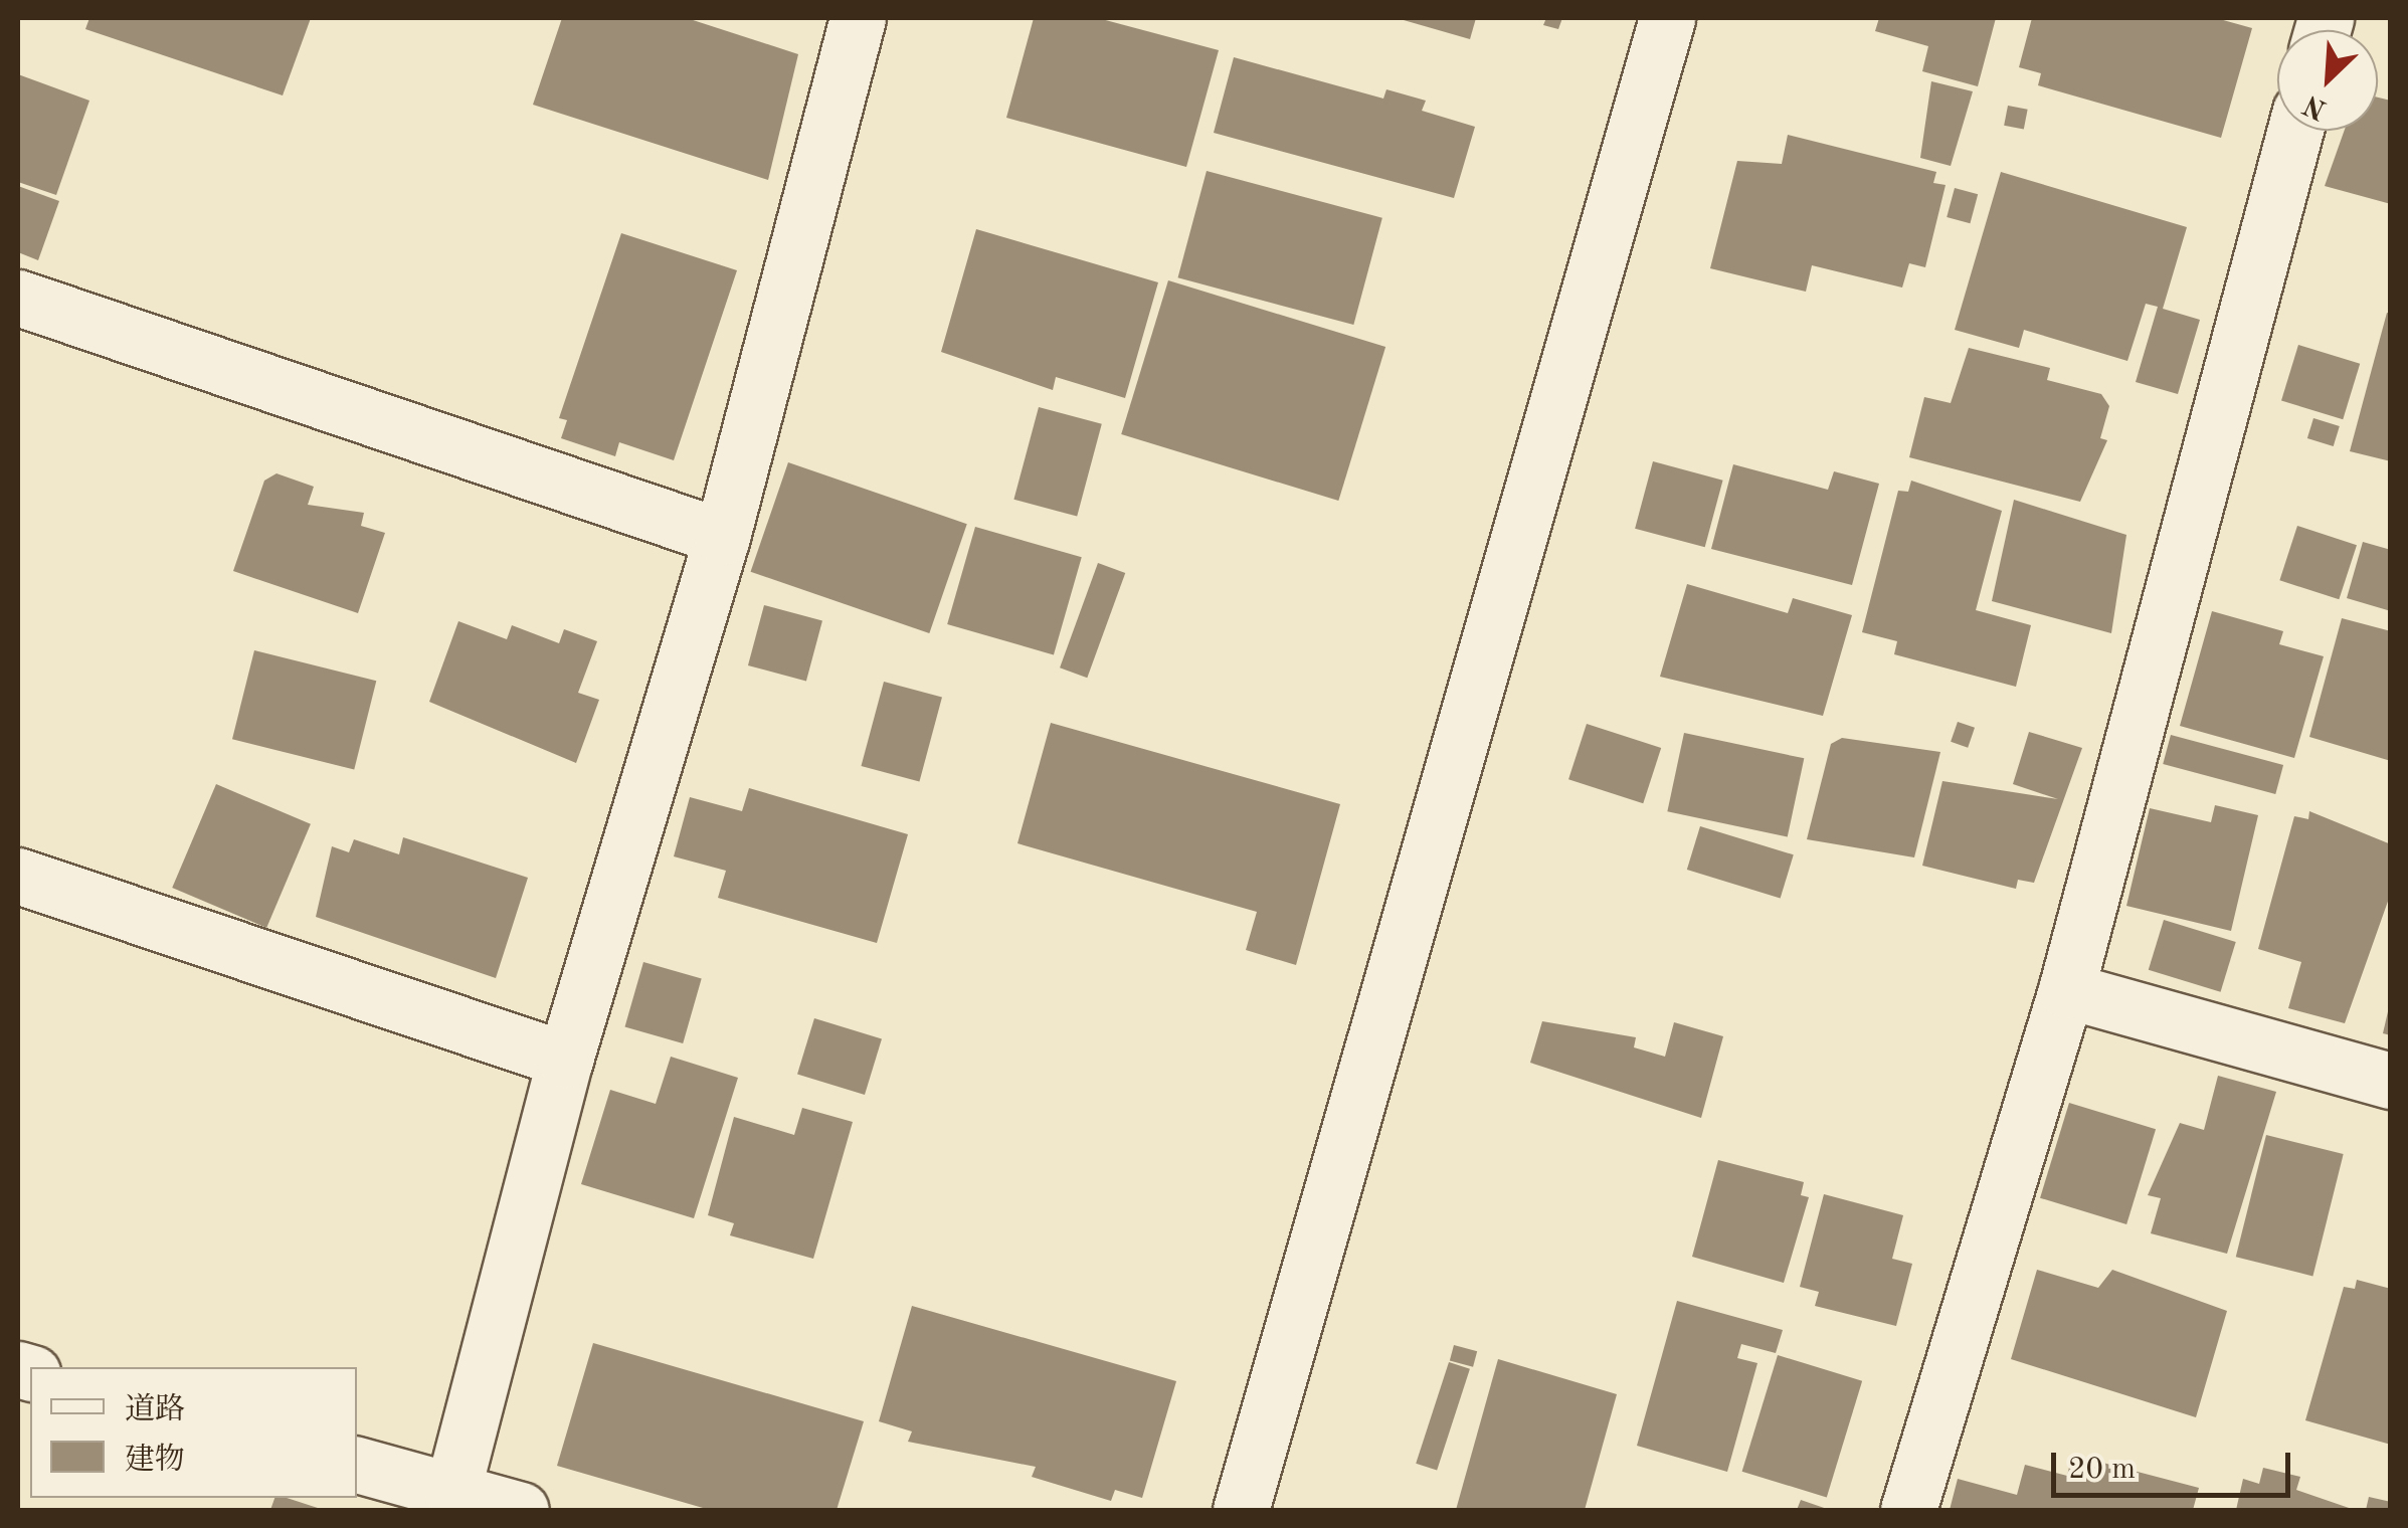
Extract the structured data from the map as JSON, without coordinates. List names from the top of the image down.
{
  "legend": ["道路", "建物"],
  "scale_bar": "20 m",
  "north": "bottom left"
}
